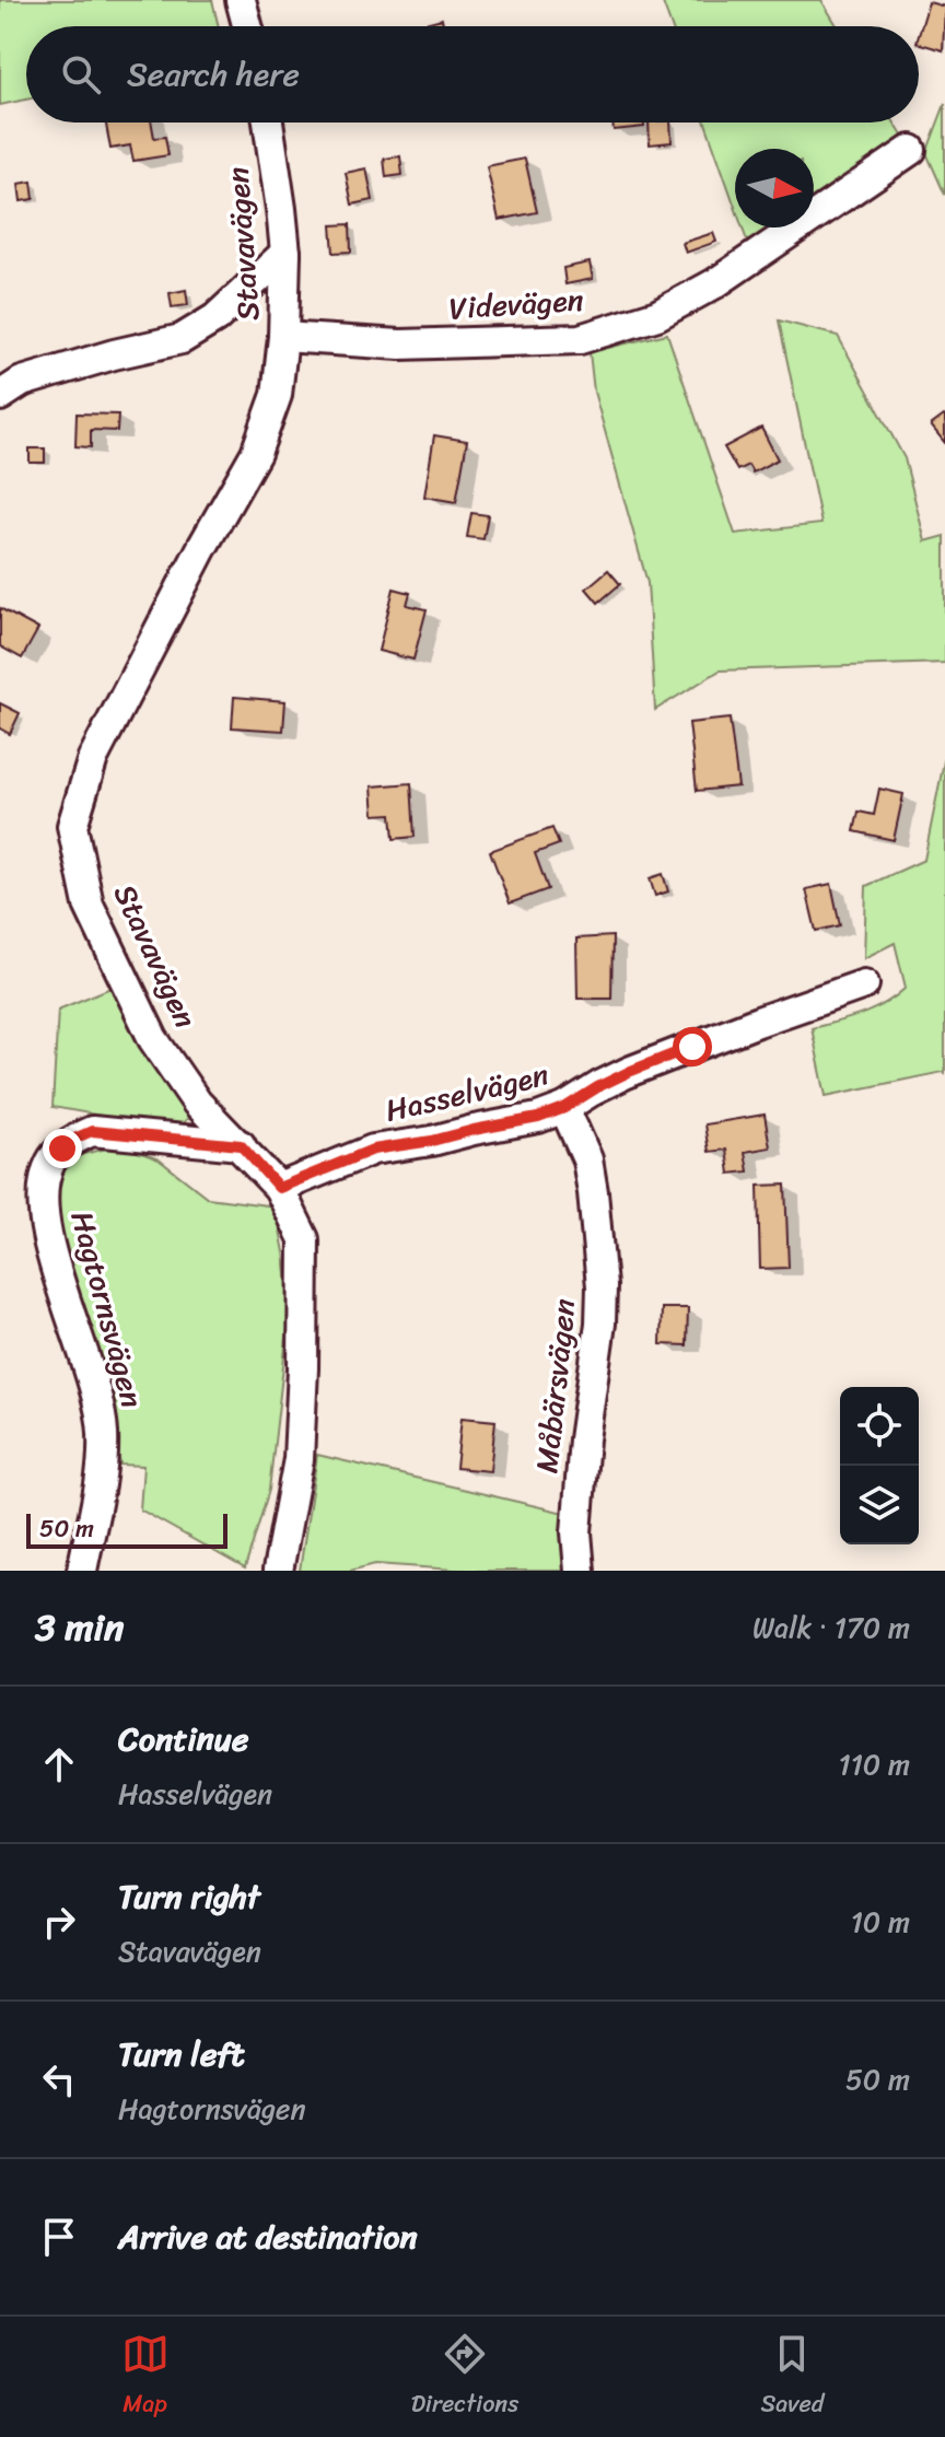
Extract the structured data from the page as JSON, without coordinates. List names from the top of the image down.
{
  "streets": {
    "street": [
      "Stavavägen",
      "Videvägen",
      "Hasselvägen",
      "Hagtornsvägen",
      "Måbärsvägen"
    ]
  },
  "crossings": [
    ["Stavavägen", "Videvägen"],
    ["Stavavägen", "Hasselvägen"],
    ["Stavavägen", "Hagtornsvägen"],
    ["Hasselvägen", "Måbärsvägen"]
  ],
  "scale_bar": "50 m",
  "north": "right",
  "page": {
    "search": "Search here",
    "scale": "50 m",
    "heading": ["3 min", "Walk · 170 m"],
    "list": [
      ["Continue", "Hasselvägen", "110 m"],
      ["Turn right", "Stavavägen", "10 m"],
      ["Turn left", "Hagtornsvägen", "50 m"],
      "Arrive at destination"
    ],
    "nav": ["Map", "Directions", "Saved"]
  }
}
